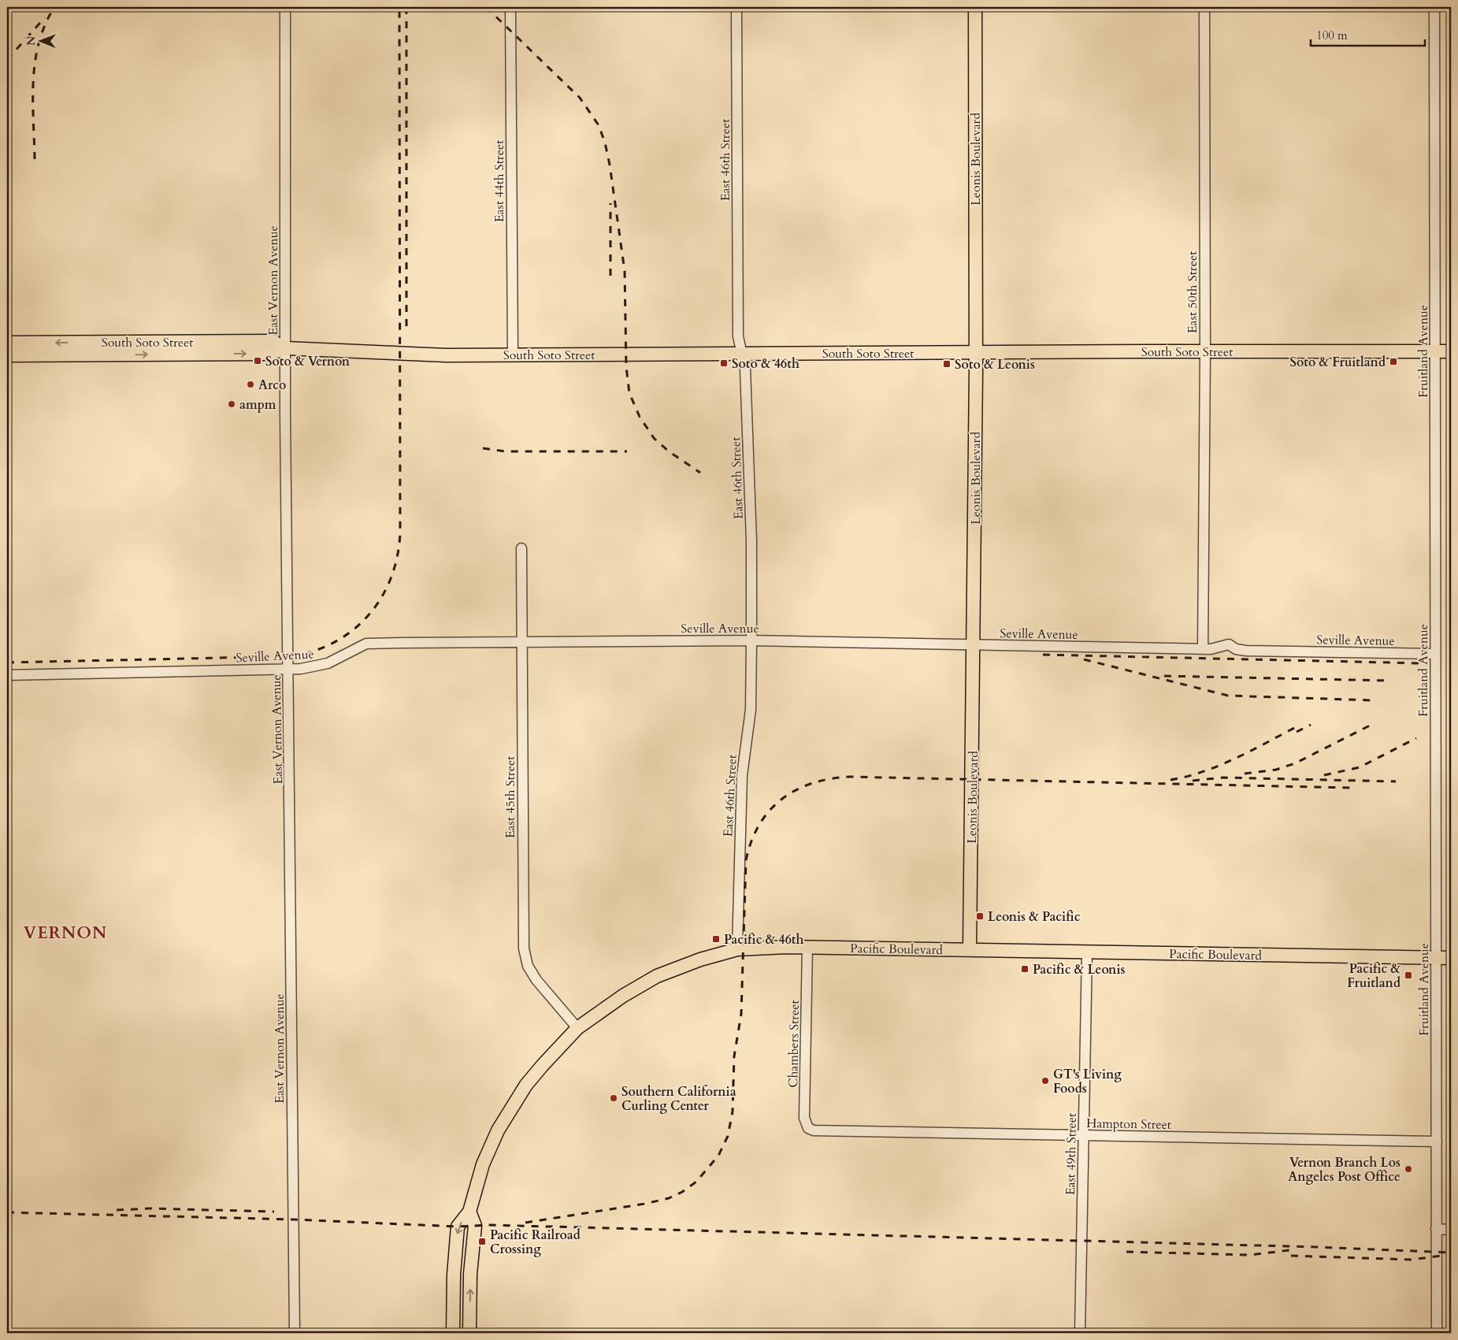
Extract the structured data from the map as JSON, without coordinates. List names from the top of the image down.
{
  "streets": {
    "main road": ["Leonis Boulevard", "South Soto Street", "Pacific Boulevard"],
    "street": [
      "East 46th Street",
      "East 44th Street",
      "East Vernon Avenue",
      "East 50th Street",
      "Fruitland Avenue",
      "Seville Avenue",
      "East 45th Street",
      "Chambers Street",
      "Hampton Street",
      "East 49th Street"
    ]
  },
  "crossings": [
    ["Leonis Boulevard", "South Soto Street"],
    ["Leonis Boulevard", "Seville Avenue"],
    ["Leonis Boulevard", "Pacific Boulevard"],
    ["East 46th Street", "South Soto Street"],
    ["East 46th Street", "Seville Avenue"],
    ["East 46th Street", "Pacific Boulevard"],
    ["East 44th Street", "South Soto Street"],
    ["East Vernon Avenue", "South Soto Street"],
    ["East Vernon Avenue", "Seville Avenue"],
    ["East 50th Street", "South Soto Street"],
    ["East 50th Street", "Seville Avenue"],
    ["South Soto Street", "Fruitland Avenue"],
    ["Fruitland Avenue", "Seville Avenue"],
    ["Fruitland Avenue", "Pacific Boulevard"],
    ["Fruitland Avenue", "Hampton Street"],
    ["Seville Avenue", "East 45th Street"],
    ["East 45th Street", "Pacific Boulevard"],
    ["Pacific Boulevard", "Chambers Street"],
    ["Pacific Boulevard", "East 49th Street"],
    ["Chambers Street", "Hampton Street"],
    ["Hampton Street", "East 49th Street"]
  ],
  "districts": ["VERNON"],
  "places": {
    "transit": [
      "Soto & Vernon",
      "Soto & Fruitland",
      "Soto & 46th",
      "Soto & Leonis",
      "Leonis & Pacific",
      "Pacific & 46th",
      "Pacific & Leonis",
      "Pacific & Fruitland",
      "Pacific Railroad Crossing"
    ],
    "other": [
      "Arco",
      "ampm",
      "GT's Living Foods",
      "Southern California Curling Center",
      "Vernon Branch Los Angeles Post Office"
    ]
  },
  "scale_bar": "100 m",
  "north": "left"
}
